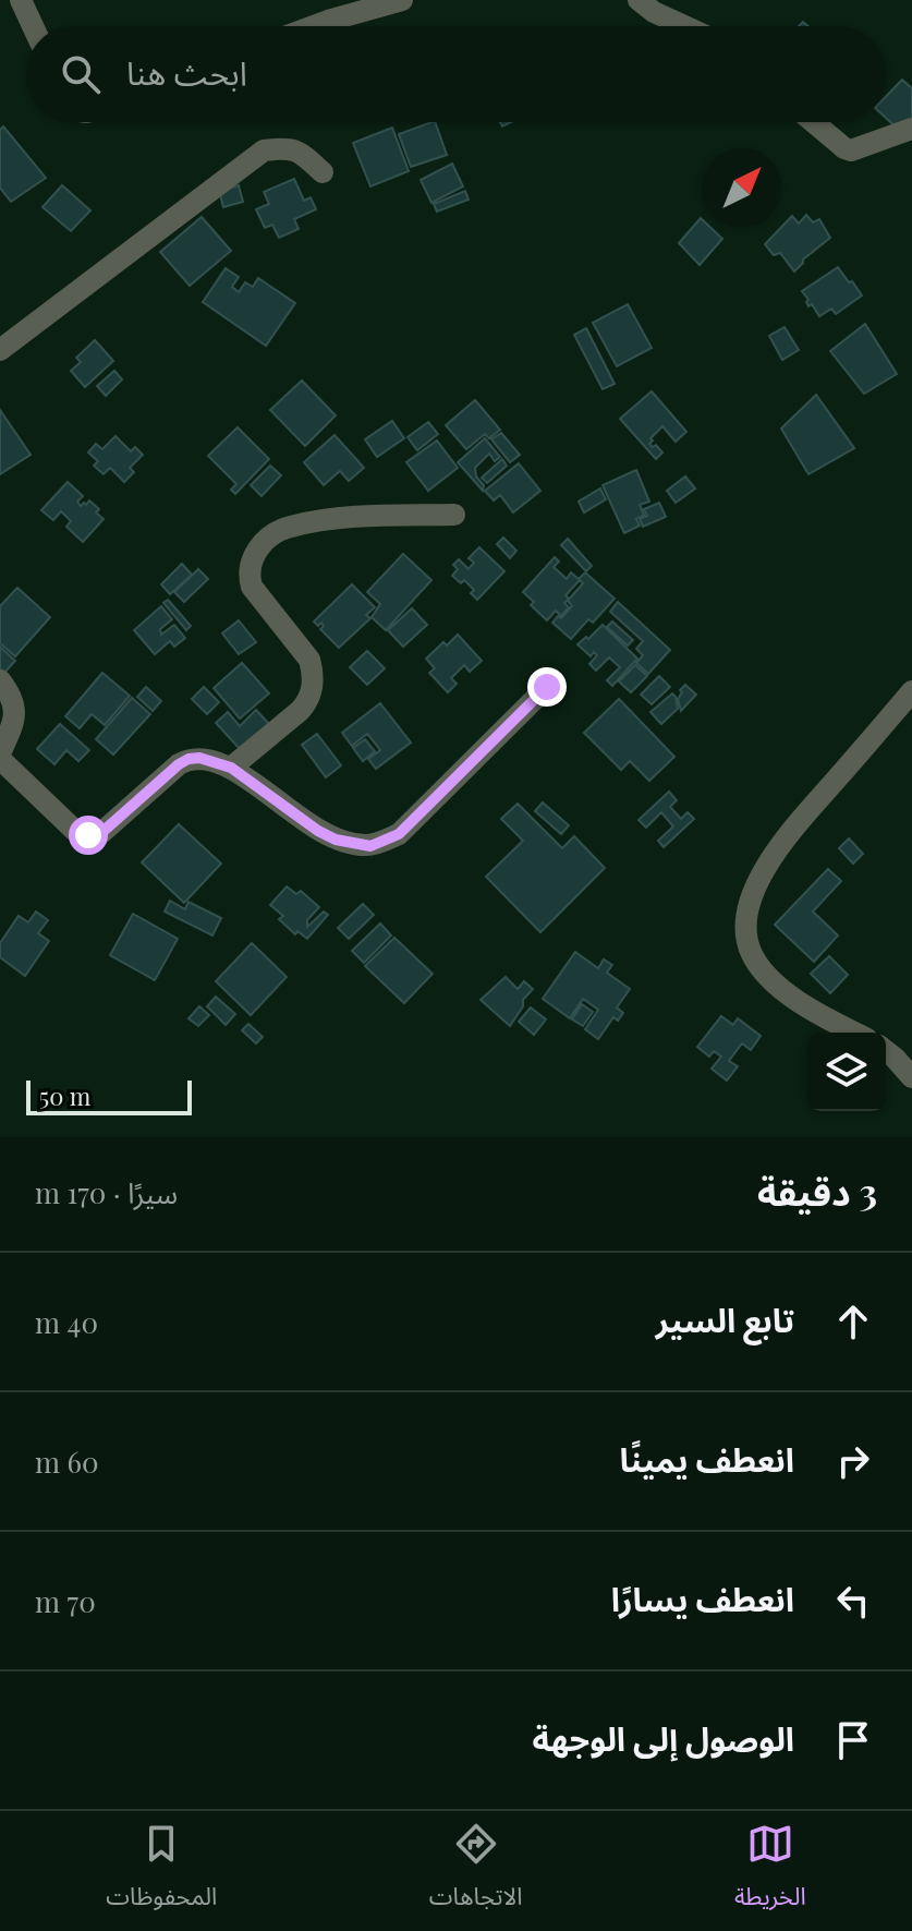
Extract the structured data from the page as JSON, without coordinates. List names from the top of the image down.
{
  "scale_bar": "50 m",
  "north": "top right",
  "page": {
    "search": "ابحث هنا",
    "scale": "50 m",
    "heading": ["3 دقيقة", "سيرًا · 170 m"],
    "list": [
      ["تابع السير", "40 m"],
      ["انعطف يمينًا", "60 m"],
      ["انعطف يسارًا", "70 m"],
      "الوصول إلى الوجهة"
    ],
    "nav": ["الخريطة", "الاتجاهات", "المحفوظات"]
  }
}
